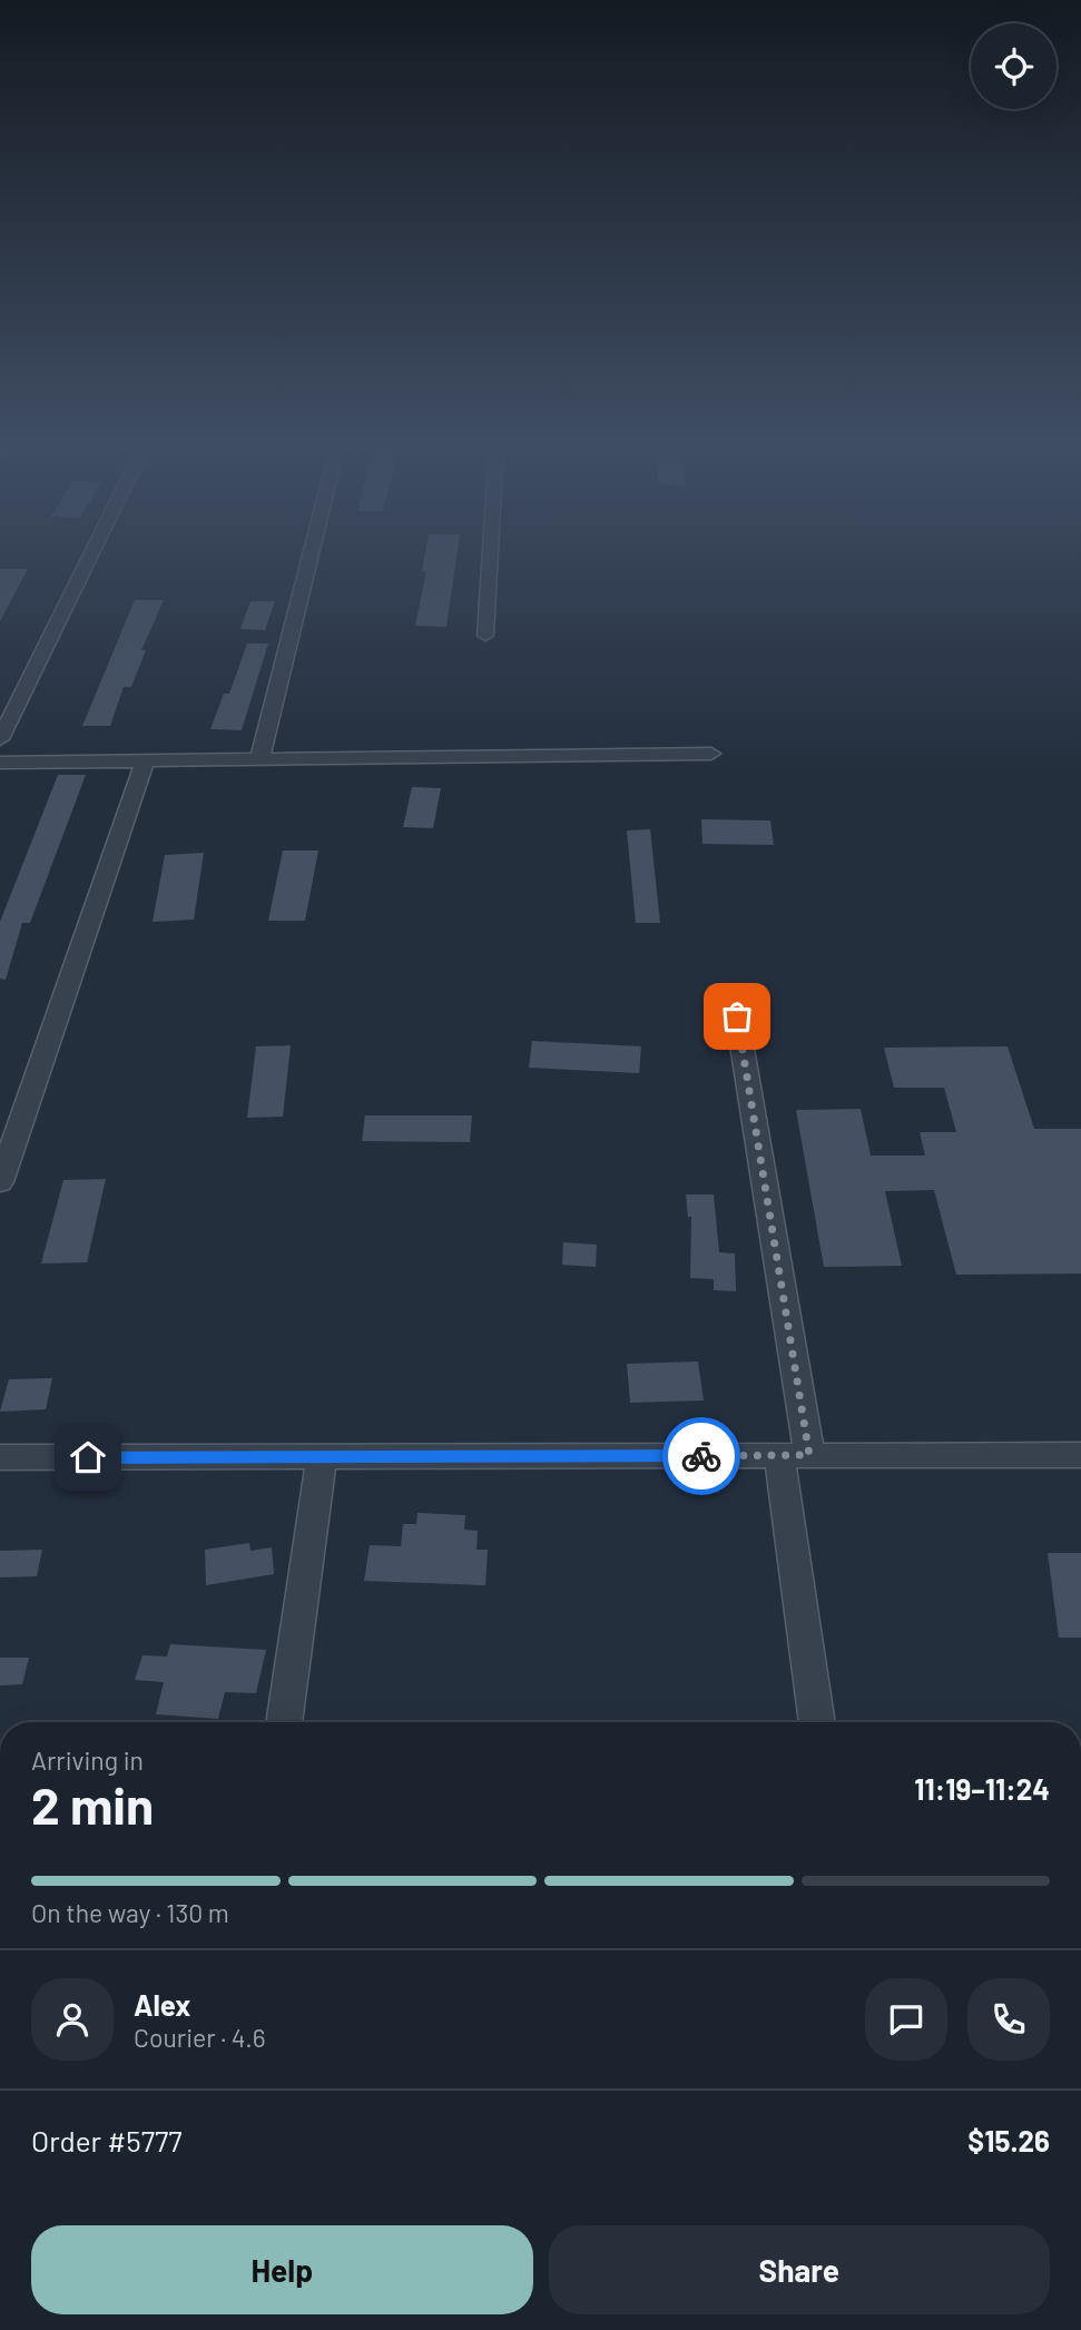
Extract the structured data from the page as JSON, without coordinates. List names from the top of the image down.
{
  "page": {
    "heading": ["2 min", "Arriving in", "11:19–11:24"],
    "panel": [
      "Alex",
      "Courier · 4.6",
      "Order #5777",
      "$15.26"
    ],
    "bar": "On the way · 130 m",
    "buttons": ["Help", "Share"]
  }
}
